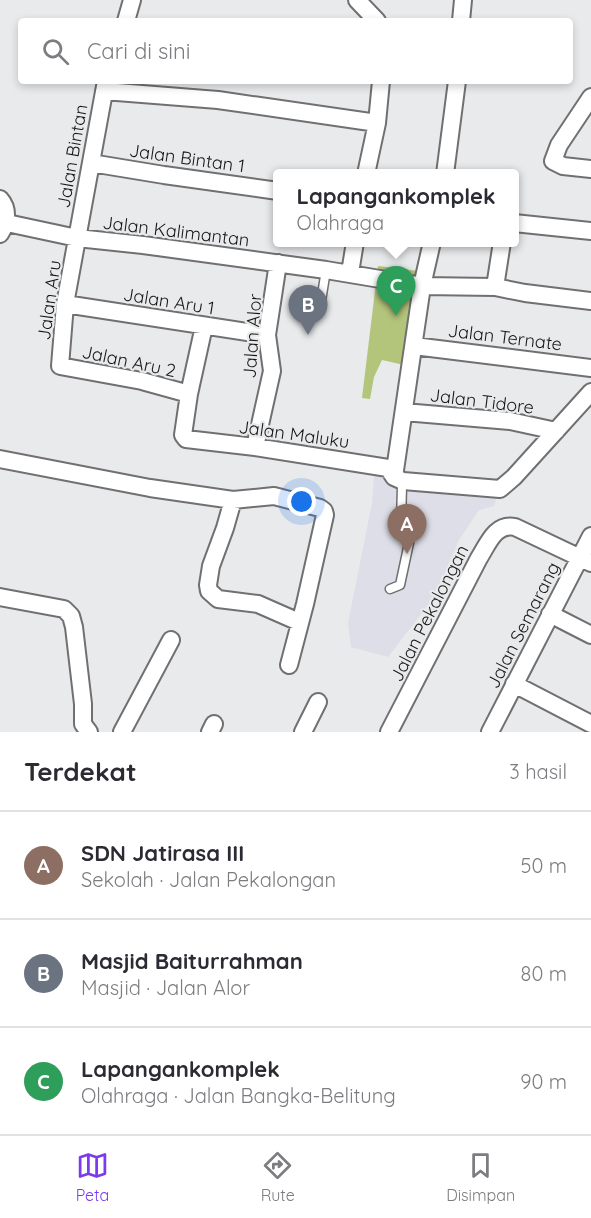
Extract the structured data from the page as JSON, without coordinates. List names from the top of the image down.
{
  "streets": {
    "street": [
      "Jalan Bintan",
      "Jalan Bintan 1",
      "Jalan Kalimantan",
      "Jalan Aru",
      "Jalan Aru 1",
      "Jalan Alor",
      "Jalan Ternate",
      "Jalan Aru 2",
      "Jalan Tidore",
      "Jalan Maluku",
      "Jalan Pekalongan",
      "Jalan Semarang"
    ]
  },
  "crossings": [
    ["Jalan Bintan", "Jalan Bintan 1"],
    ["Jalan Bintan", "Jalan Kalimantan"],
    ["Jalan Bintan", "Jalan Aru"],
    ["Jalan Kalimantan", "Jalan Aru"],
    ["Jalan Kalimantan", "Jalan Alor"],
    ["Jalan Aru", "Jalan Aru 1"],
    ["Jalan Aru", "Jalan Aru 2"],
    ["Jalan Aru 1", "Jalan Alor"],
    ["Jalan Aru 1", "Jalan Maluku"],
    ["Jalan Alor", "Jalan Maluku"],
    ["Jalan Aru 2", "Jalan Maluku"],
    ["Jalan Tidore", "Jalan Maluku"],
    ["Jalan Pekalongan", "Jalan Semarang"]
  ],
  "page": {
    "search": "Cari di sini",
    "popup": ["Lapangankomplek", "Olahraga"],
    "pins": ["C", "B", "A"],
    "heading": ["Terdekat", "3 hasil"],
    "list": [
      {
        "mark": "A",
        "name": "SDN Jatirasa III",
        "note": "Sekolah · Jalan Pekalongan",
        "value": "50 m"
      },
      {
        "mark": "B",
        "name": "Masjid Baiturrahman",
        "note": "Masjid · Jalan Alor",
        "value": "80 m"
      },
      {
        "mark": "C",
        "name": "Lapangankomplek",
        "note": "Olahraga · Jalan Bangka-Belitung",
        "value": "90 m"
      }
    ],
    "nav": ["Peta", "Rute", "Disimpan"]
  }
}
